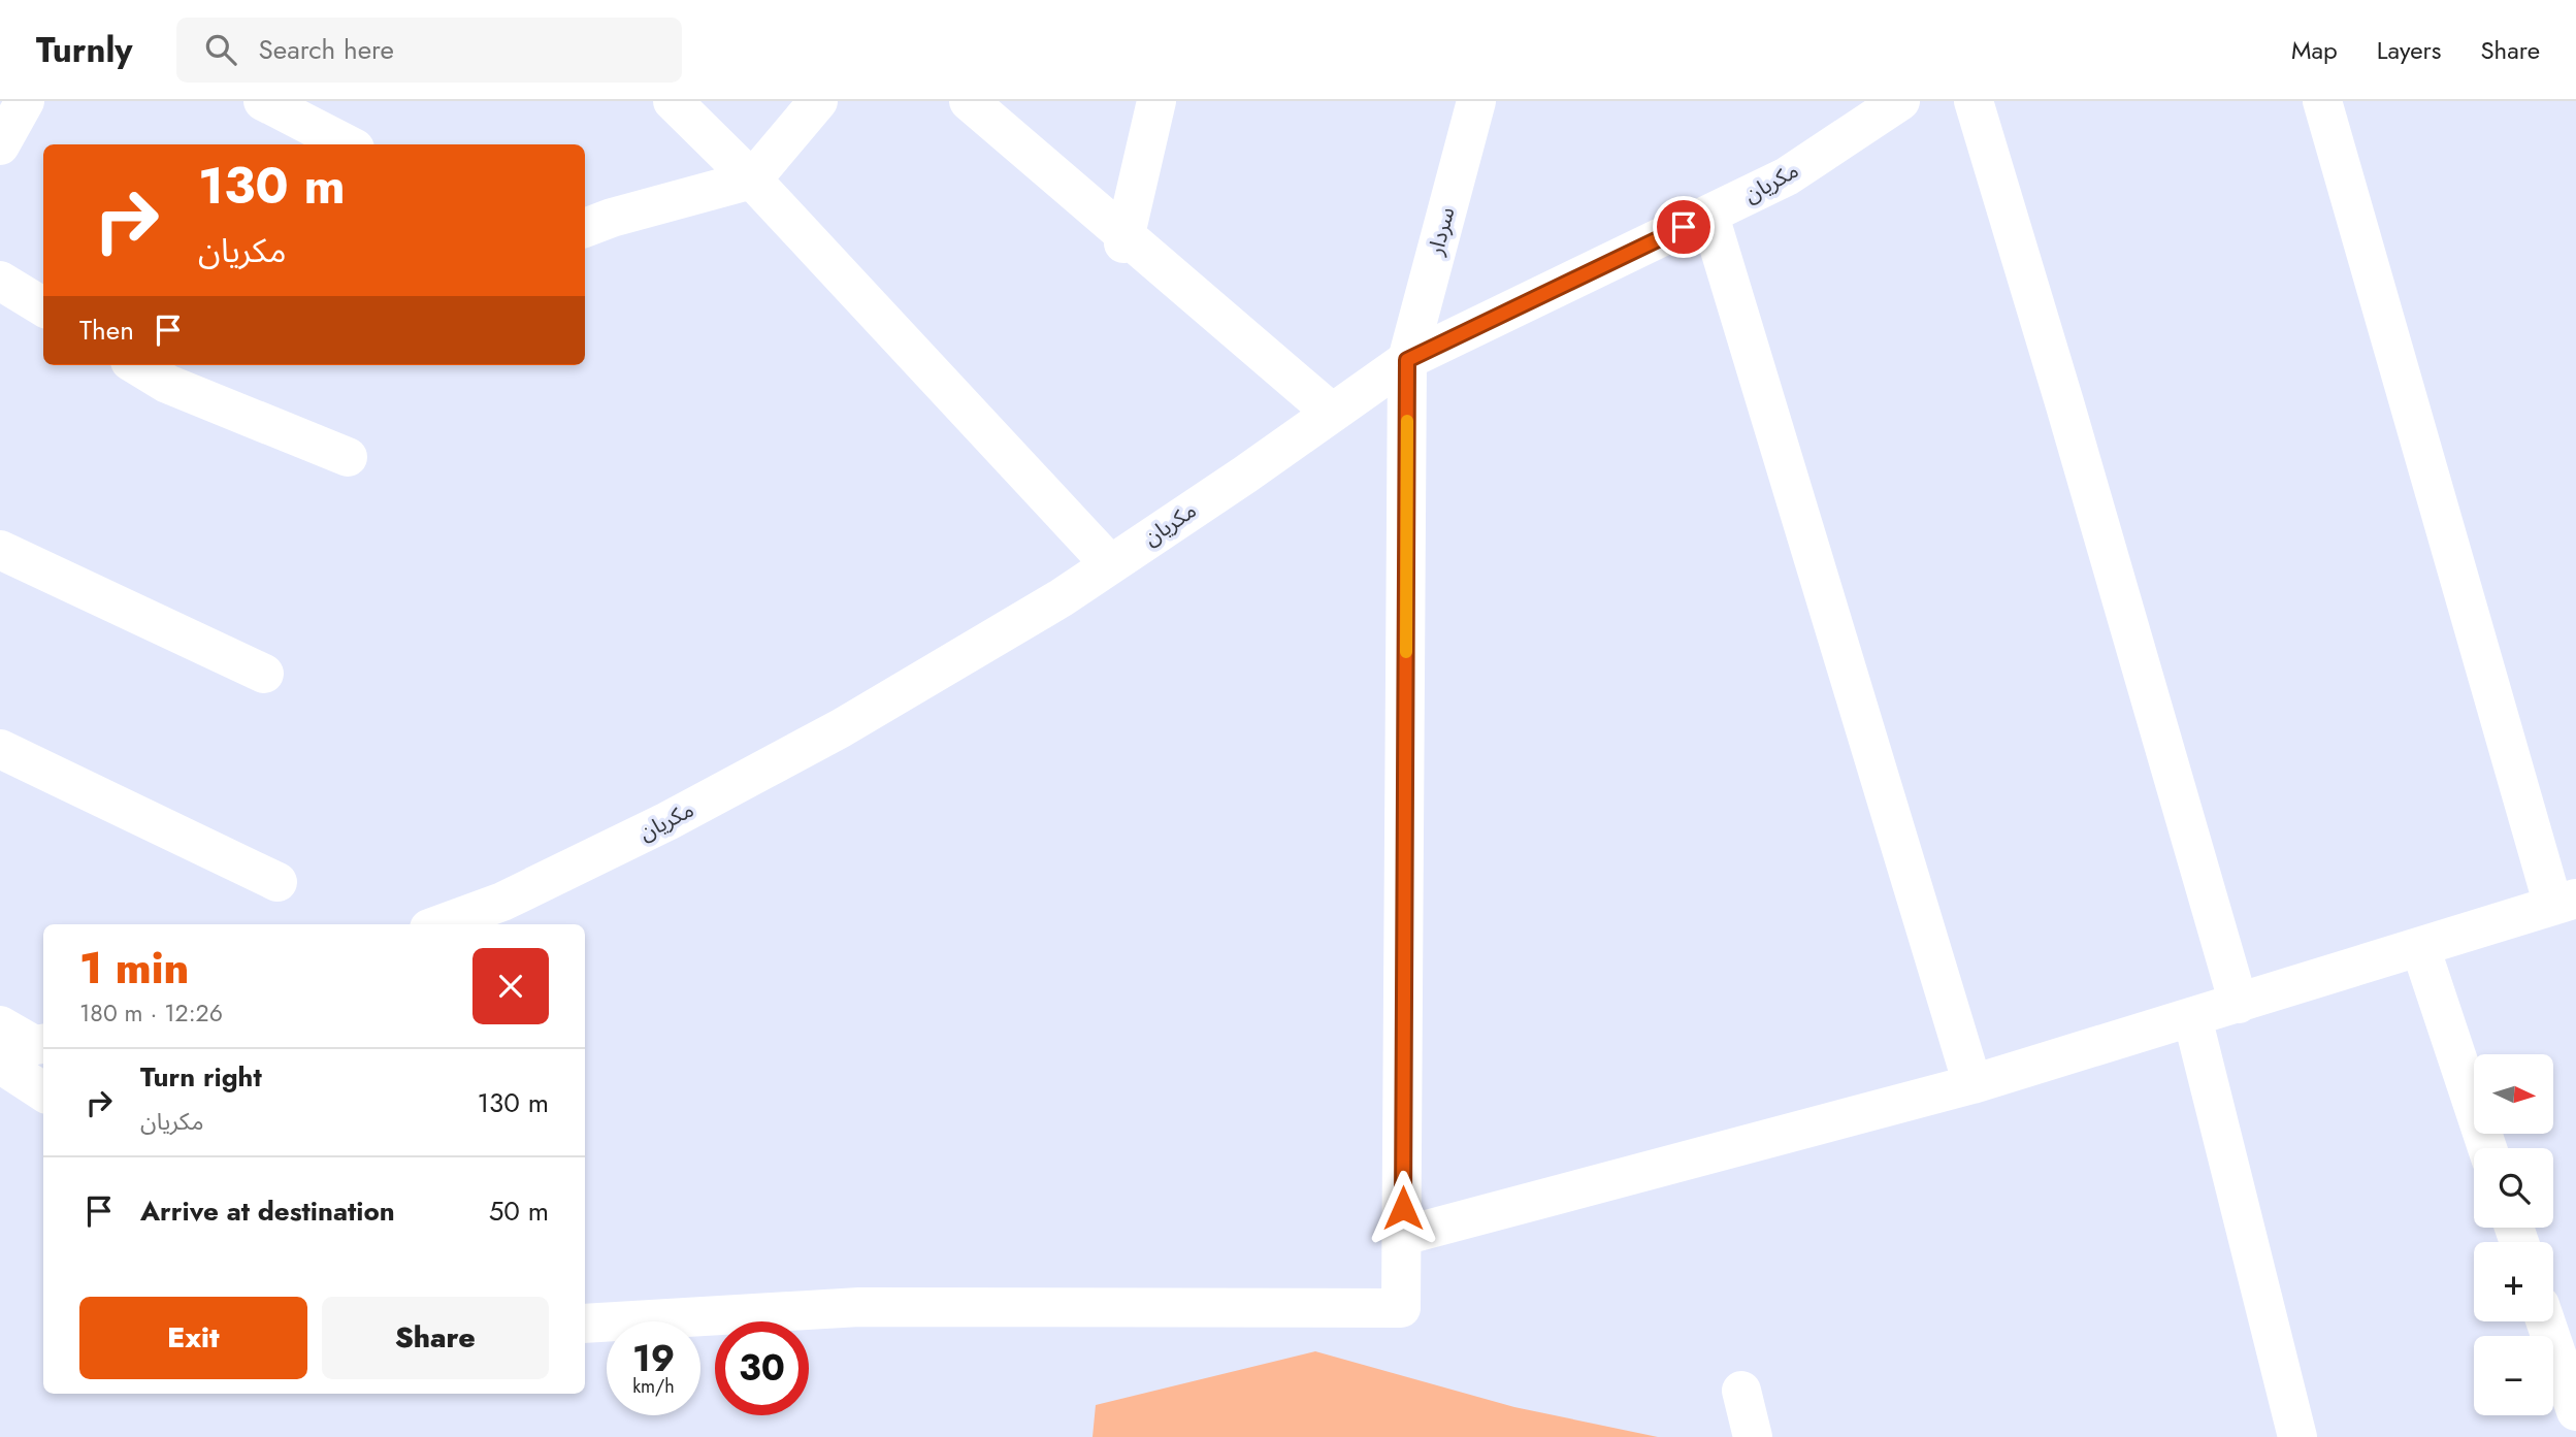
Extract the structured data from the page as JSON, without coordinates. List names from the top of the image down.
{
  "streets": {
    "street": ["مکریان", "سردار"]
  },
  "crossings": [
    ["مکریان", "سردار"]
  ],
  "north": "right",
  "page": {
    "header": "Turnly",
    "search": "Search here",
    "nav": ["Map", "Layers", "Share"],
    "turn": ["130 m", "مکریان"],
    "then": "Then",
    "heading": ["1 min", "180 m · 12:26"],
    "list": [
      {
        "name": "Turn right",
        "note": "مکریان",
        "value": "130 m"
      },
      {
        "name": "Arrive at destination",
        "value": "50 m"
      }
    ],
    "map_buttons": ["+", "−"],
    "buttons": ["Exit", "Share"],
    "speed": "19 km/h",
    "limit": "30"
  }
}
